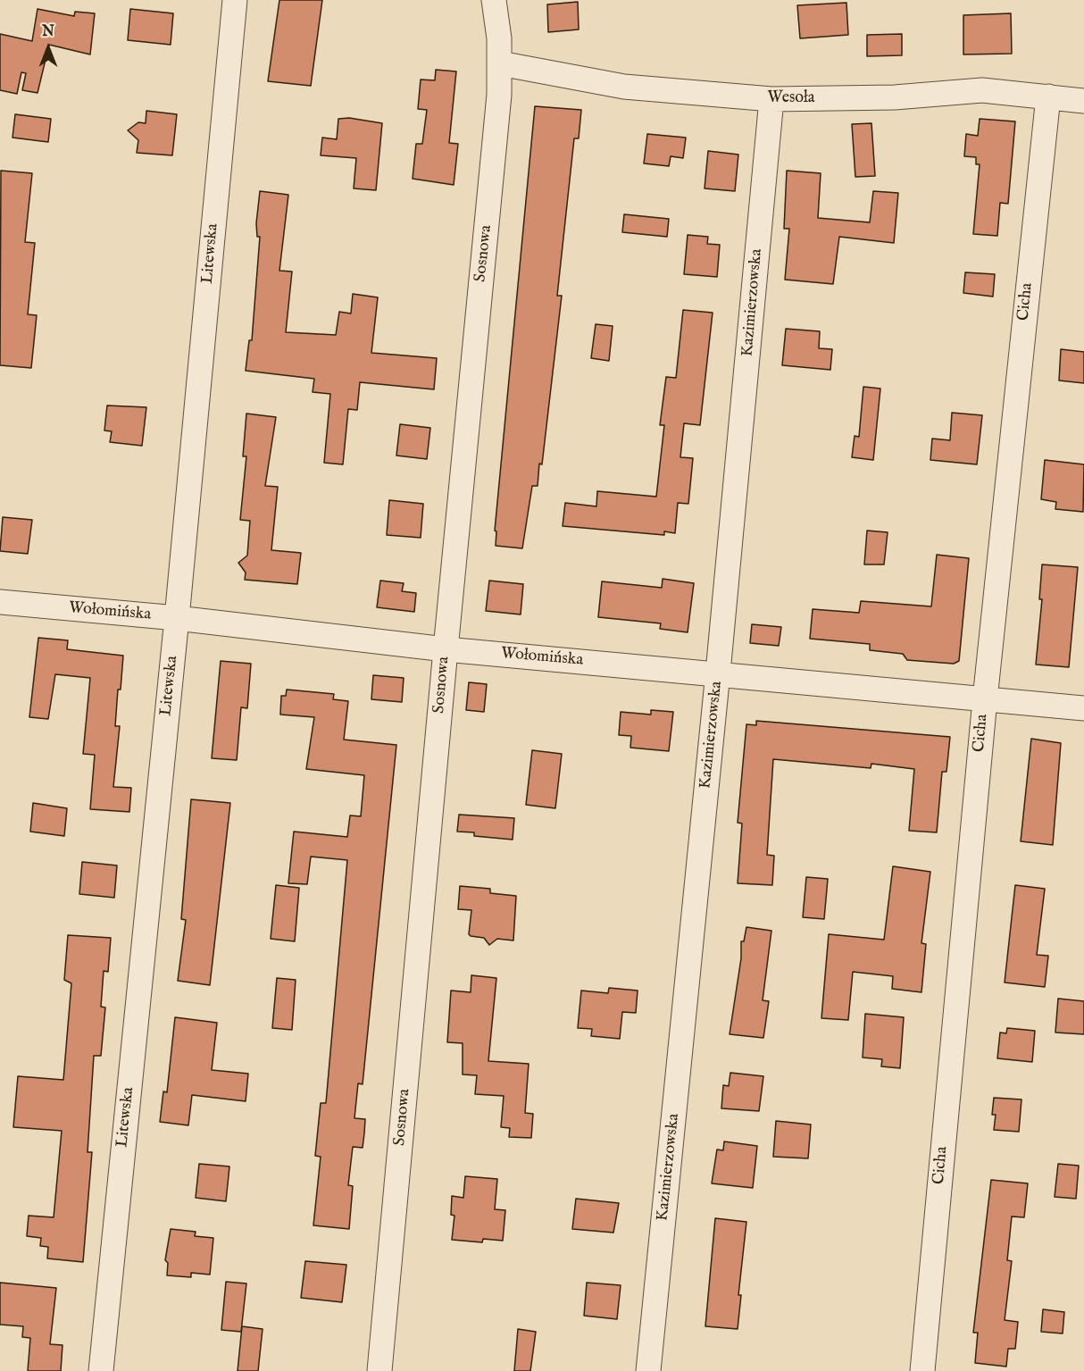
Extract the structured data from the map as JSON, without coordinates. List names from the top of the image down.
{
  "streets": {
    "street": [
      "Wesoła",
      "Litewska",
      "Sosnowa",
      "Cicha",
      "Kazimierzowska",
      "Wołomińska"
    ]
  },
  "crossings": [
    ["Wesoła", "Sosnowa"],
    ["Wesoła", "Cicha"],
    ["Wesoła", "Kazimierzowska"],
    ["Litewska", "Wołomińska"],
    ["Sosnowa", "Wołomińska"],
    ["Cicha", "Wołomińska"],
    ["Kazimierzowska", "Wołomińska"]
  ],
  "north": "top"
}
